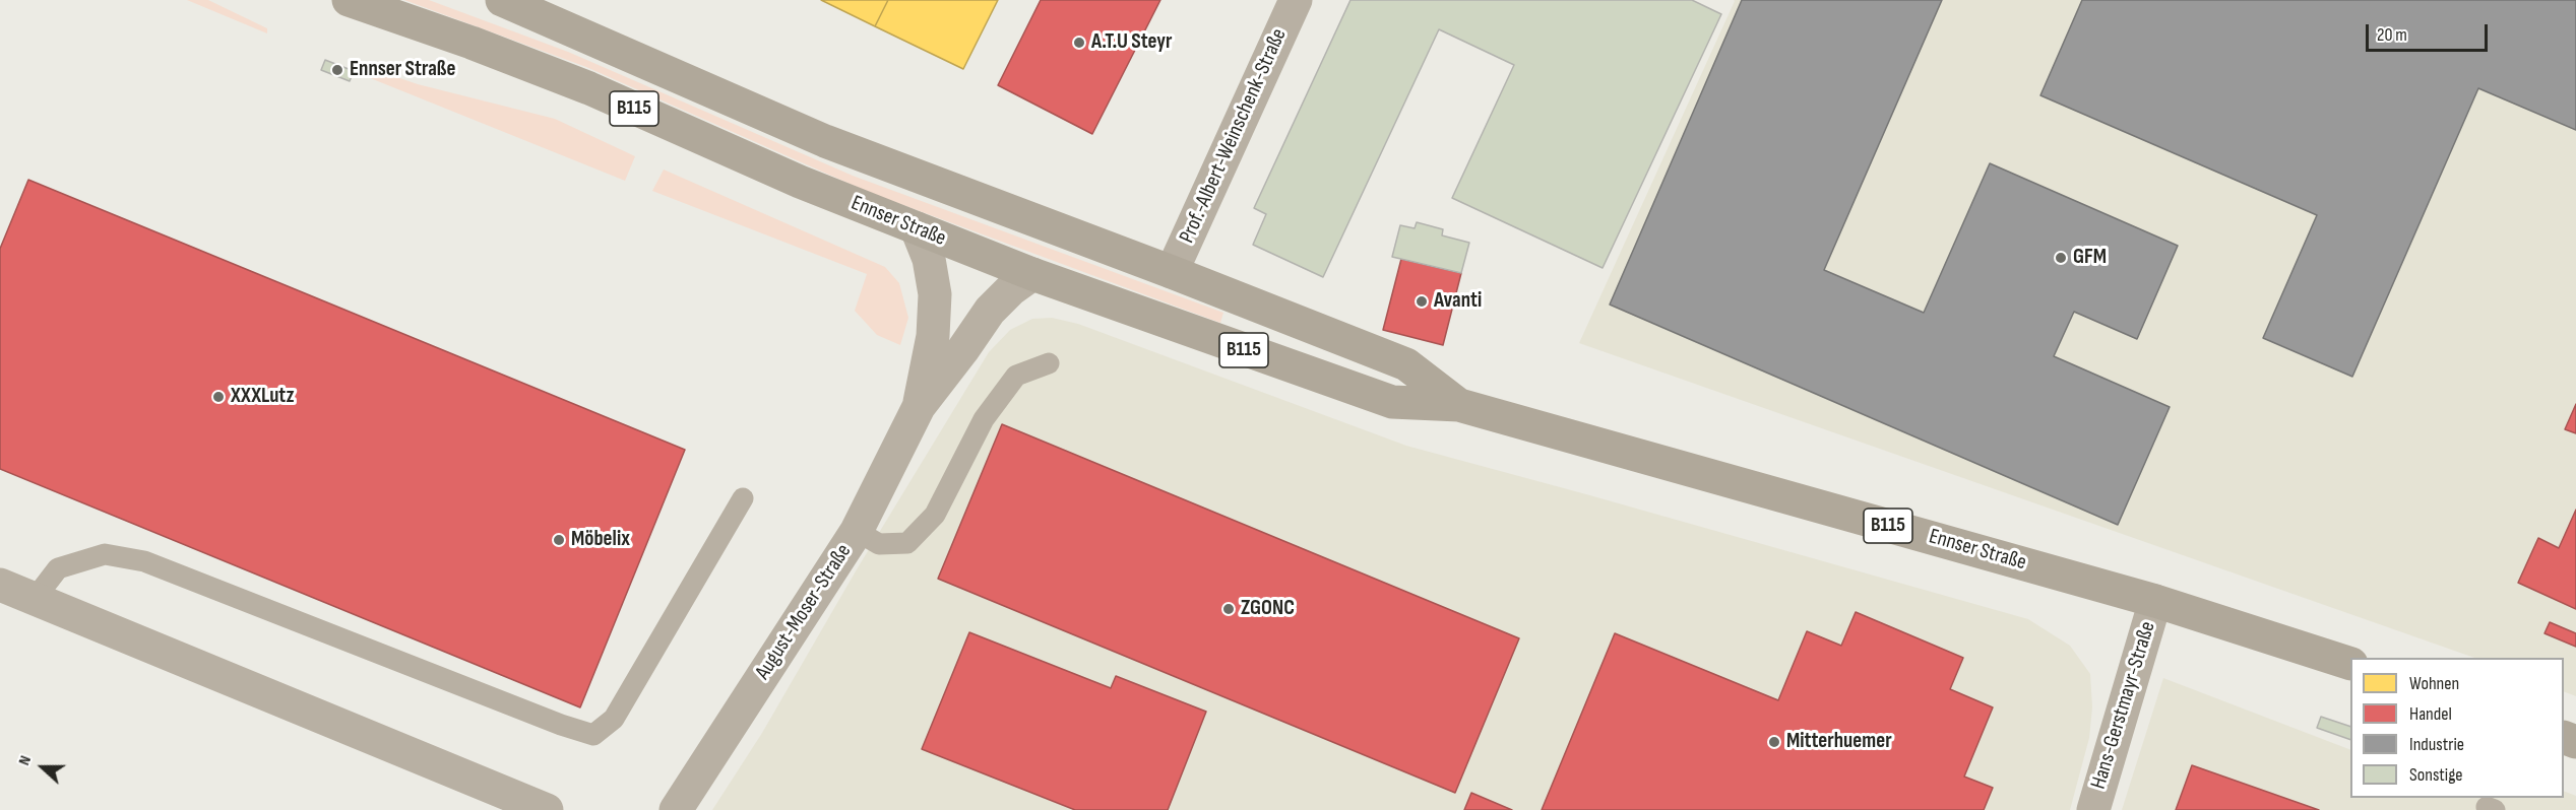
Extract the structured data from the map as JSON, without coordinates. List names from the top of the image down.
{
  "streets": {
    "main road": ["B115", "Ennser Straße"],
    "street": ["Prof.-Albert-Weinschenk-Straße", "August-Moser-Straße", "Hans-Gerstmayr-Straße"]
  },
  "crossings": [
    ["Prof.-Albert-Weinschenk-Straße", "Ennser Straße"],
    ["Ennser Straße", "August-Moser-Straße"],
    ["Ennser Straße", "Hans-Gerstmayr-Straße"]
  ],
  "places": [
    "A.T.U Steyr",
    "Ennser Straße",
    "GFM",
    "Avanti",
    "XXXLutz",
    "Möbelix",
    "ZGONC",
    "Mitterhuemer"
  ],
  "legend": [
    "Wohnen",
    "Handel",
    "Industrie",
    "Sonstige"
  ],
  "scale_bar": "20 m",
  "north": "left"
}
